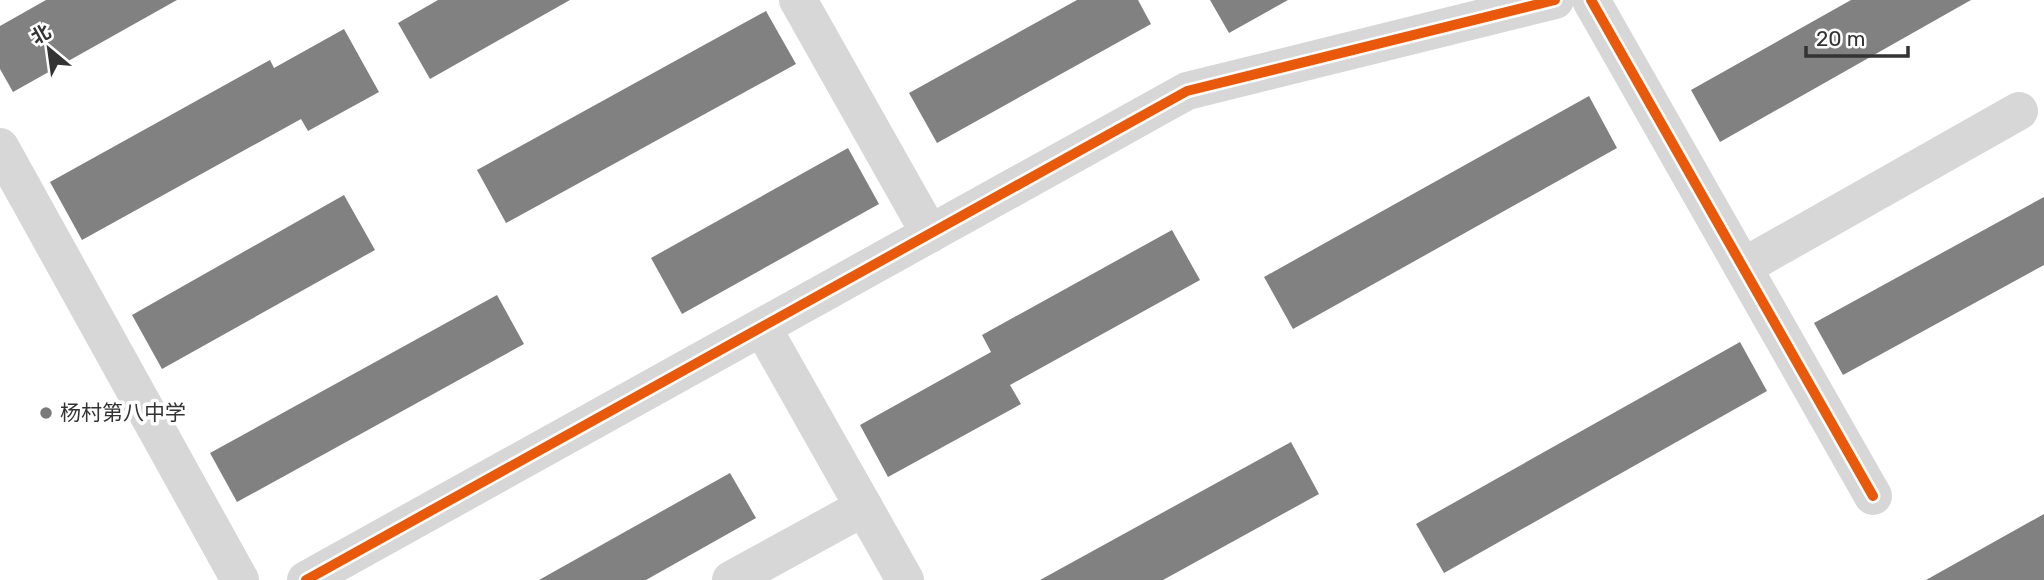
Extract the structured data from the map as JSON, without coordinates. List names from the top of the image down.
{
  "places": ["杨村第八中学"],
  "scale_bar": "20 m",
  "north": "top left"
}
